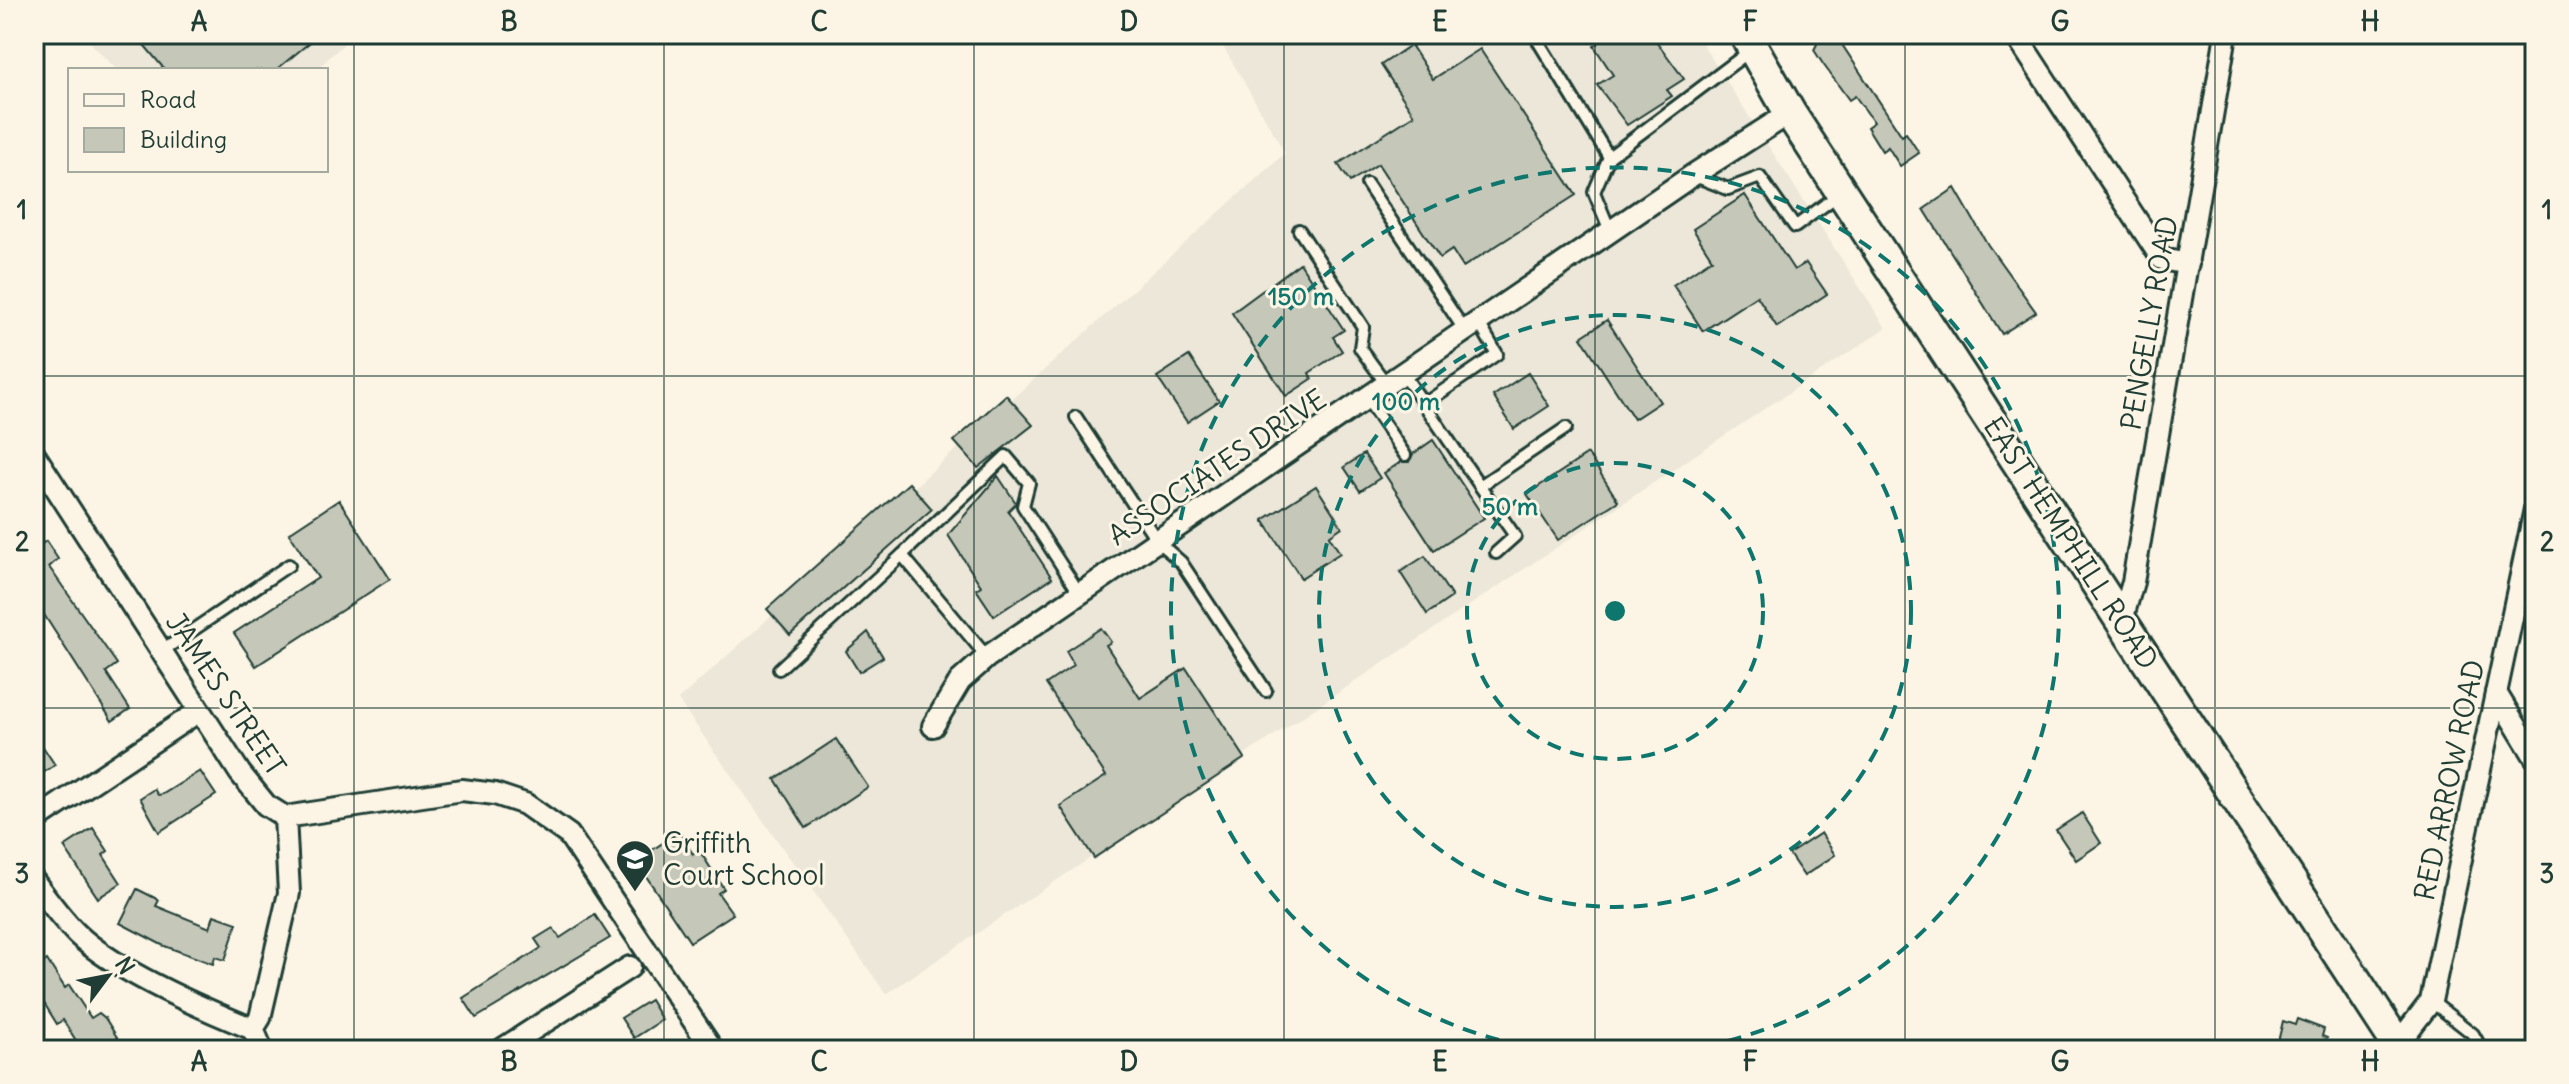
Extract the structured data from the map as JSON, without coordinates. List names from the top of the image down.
{
  "streets": {
    "street": [
      "PENGELLY ROAD",
      "ASSOCIATES DRIVE",
      "EAST HEMPHILL ROAD",
      "JAMES STREET",
      "RED ARROW ROAD"
    ]
  },
  "crossings": [
    ["PENGELLY ROAD", "EAST HEMPHILL ROAD"],
    ["ASSOCIATES DRIVE", "EAST HEMPHILL ROAD"],
    ["EAST HEMPHILL ROAD", "RED ARROW ROAD"]
  ],
  "places": {
    "school or university": ["Griffith Court School"]
  },
  "legend": ["Road", "Building"],
  "north": "top right",
  "grid": {
    "columns": [
      "A",
      "B",
      "C",
      "D",
      "E",
      "F",
      "G",
      "H"
    ],
    "rows": ["1", "2", "3"]
  },
  "rings": ["150 m", "100 m", "50 m"]
}
